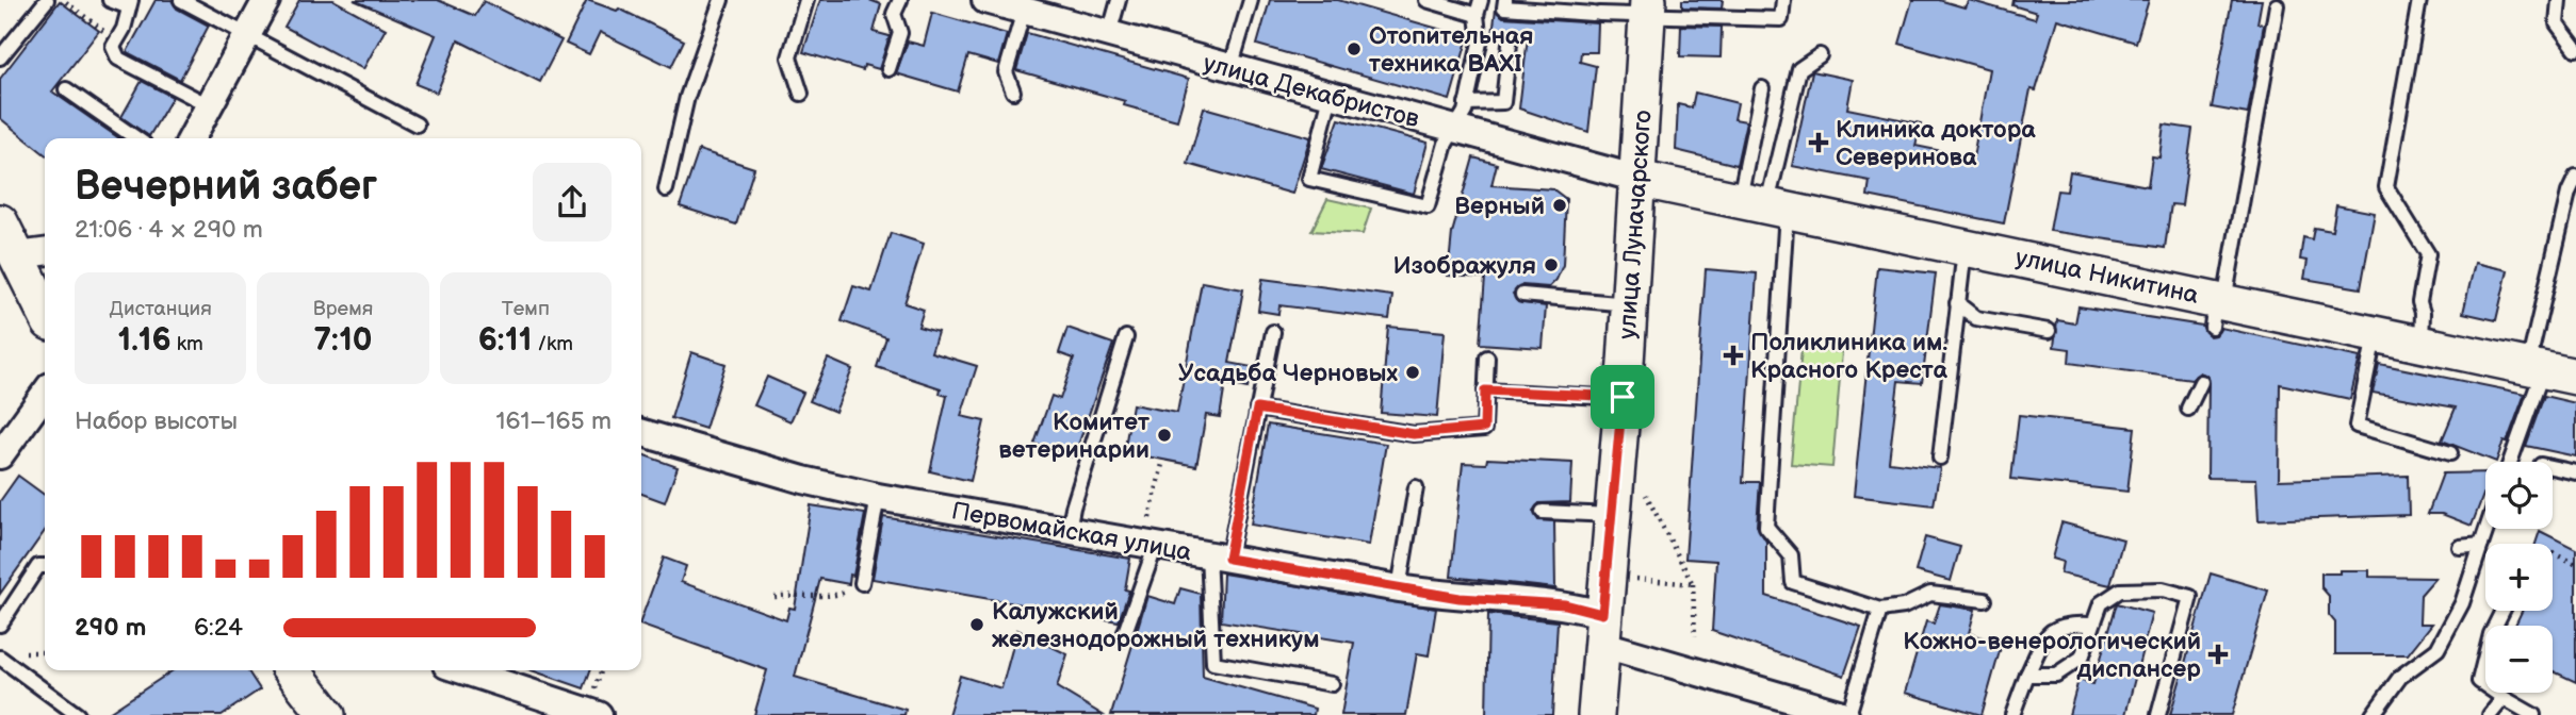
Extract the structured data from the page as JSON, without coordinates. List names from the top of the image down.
{
  "streets": {
    "main road": ["улица Луначарского", "улица Никитина"],
    "street": ["улица Декабристов", "Первомайская улица"]
  },
  "crossings": [
    ["улица Декабристов", "улица Луначарского"],
    ["улица Декабристов", "улица Никитина"],
    ["улица Луначарского", "улица Никитина"],
    ["улица Луначарского", "Первомайская улица"]
  ],
  "places": {
    "other": [
      "Отопительная техника BAXI",
      "Верный",
      "Изображуля",
      "Усадьба Черновых",
      "Комитет ветеринарии",
      "Калужский железнодорожный техникум"
    ],
    "health": ["Клиника доктора Северинова", "Поликлиника им. Красного Креста", "Кожно-венерологический диспансер"]
  },
  "page": {
    "heading": ["Вечерний забег", "21:06 · 4 × 290 m"],
    "stats": [
      ["Дистанция", "1.16 km"],
      ["Время", "7:10"],
      ["Темп", "6:11 /km"]
    ],
    "chart": ["Набор высоты", "161–165 m"],
    "map_buttons": ["+", "−"],
    "list": [
      {
        "name": "290 m",
        "note": "6:24"
      }
    ]
  }
}
